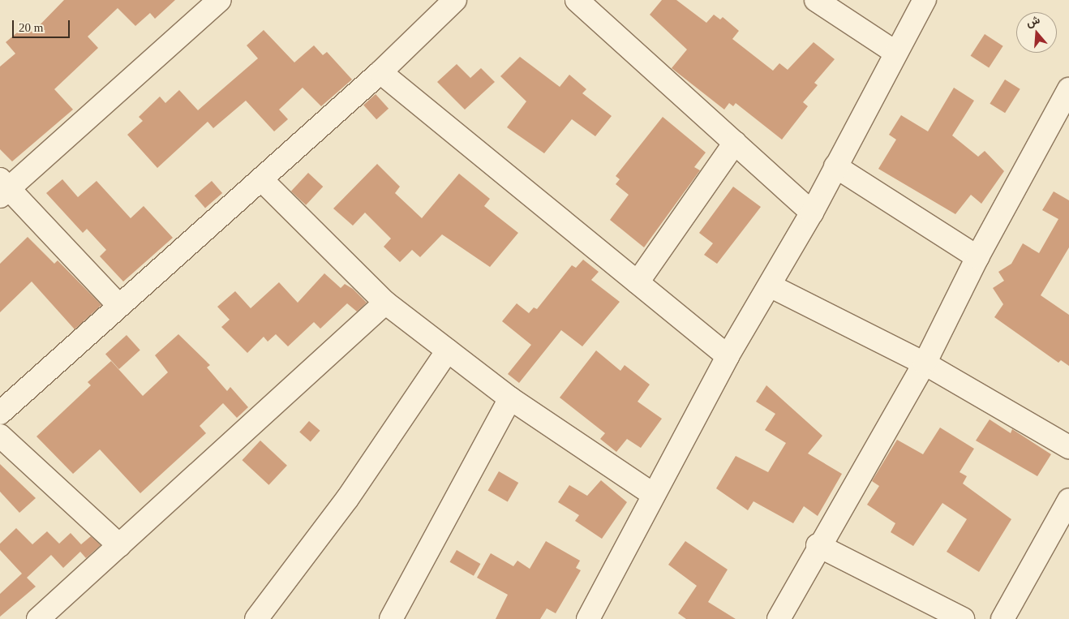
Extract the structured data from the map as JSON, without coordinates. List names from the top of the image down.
{
  "scale_bar": "20 m",
  "north": "top"
}
